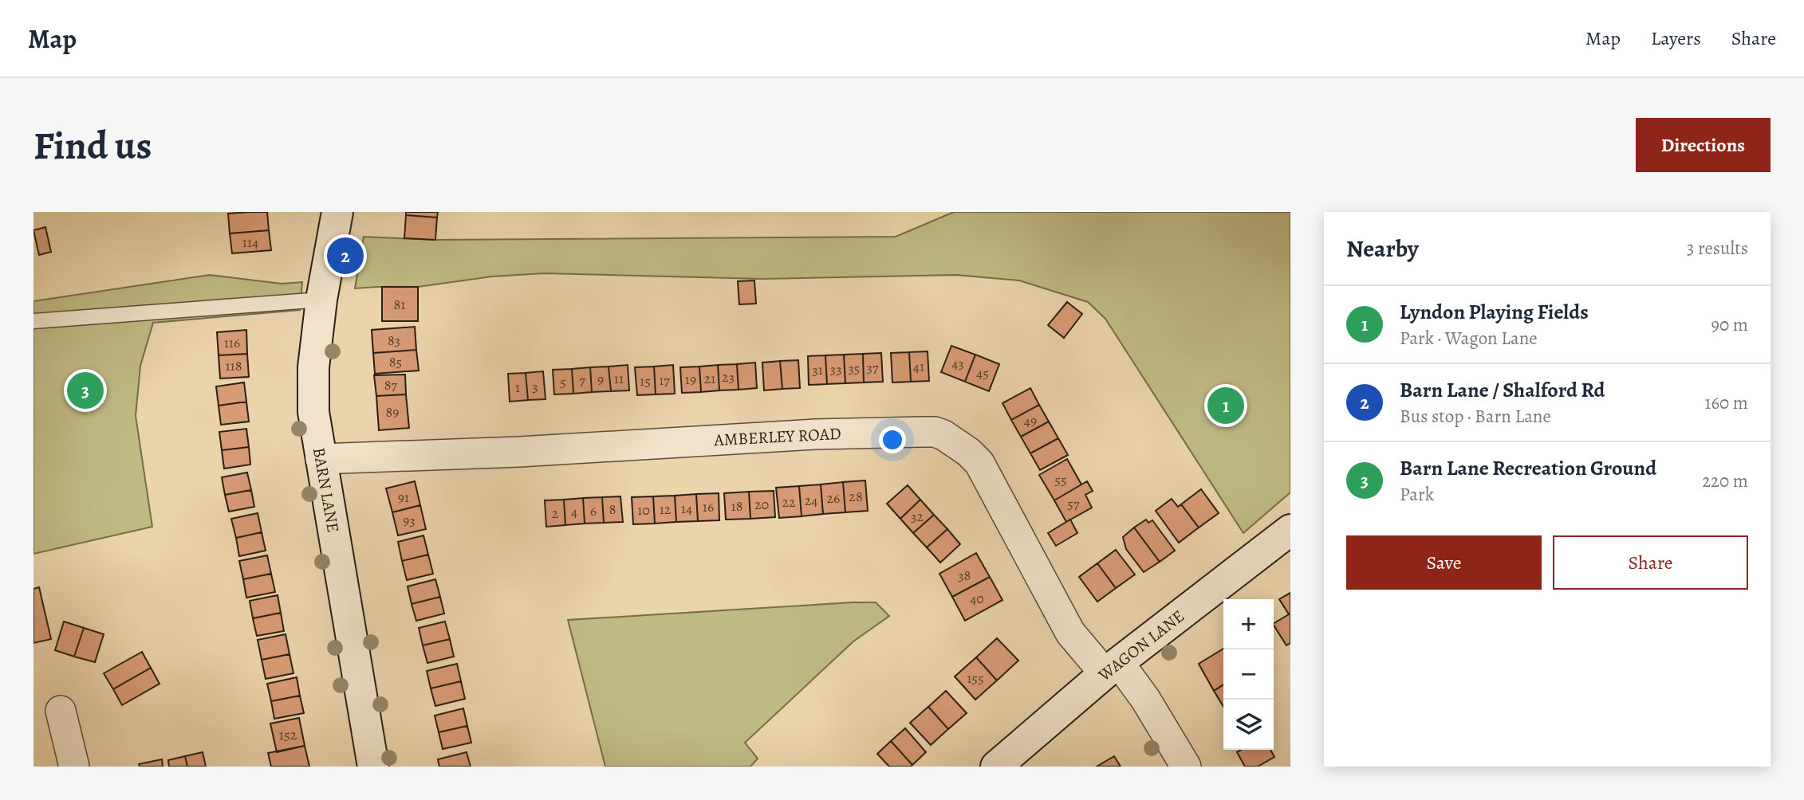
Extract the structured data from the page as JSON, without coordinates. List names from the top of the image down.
{
  "streets": {
    "street": ["AMBERLEY ROAD", "BARN LANE", "WAGON LANE"]
  },
  "crossings": [
    ["AMBERLEY ROAD", "BARN LANE"],
    ["AMBERLEY ROAD", "WAGON LANE"]
  ],
  "house_numbers": [
    "114",
    "81",
    "83",
    "116",
    "85",
    "43",
    "118",
    "41",
    "37",
    "35",
    "33",
    "31",
    "45",
    "23",
    "11",
    "21",
    "9",
    "19",
    "7",
    "17",
    "15",
    "5",
    "87",
    "3",
    "1",
    "89",
    "49",
    "55",
    "28",
    "91",
    "26",
    "24",
    "22",
    "57",
    "20",
    "18",
    "16",
    "14",
    "8",
    "12",
    "10",
    "6",
    "4",
    "2",
    "32",
    "93",
    "38",
    "40",
    "155",
    "152"
  ],
  "page": {
    "header": "Map",
    "nav": ["Map", "Layers", "Share"],
    "buttons": [
      "Directions",
      ["Save", "Share"]
    ],
    "title": "Find us",
    "heading": ["Nearby", "3 results"],
    "pins": ["2", "3", "1"],
    "list": [
      {
        "mark": "1",
        "name": "Lyndon Playing Fields",
        "note": "Park · Wagon Lane",
        "value": "90 m"
      },
      {
        "mark": "2",
        "name": "Barn Lane / Shalford Rd",
        "note": "Bus stop · Barn Lane",
        "value": "160 m"
      },
      {
        "mark": "3",
        "name": "Barn Lane Recreation Ground",
        "note": "Park",
        "value": "220 m"
      }
    ],
    "map_buttons": ["+", "−"]
  }
}
